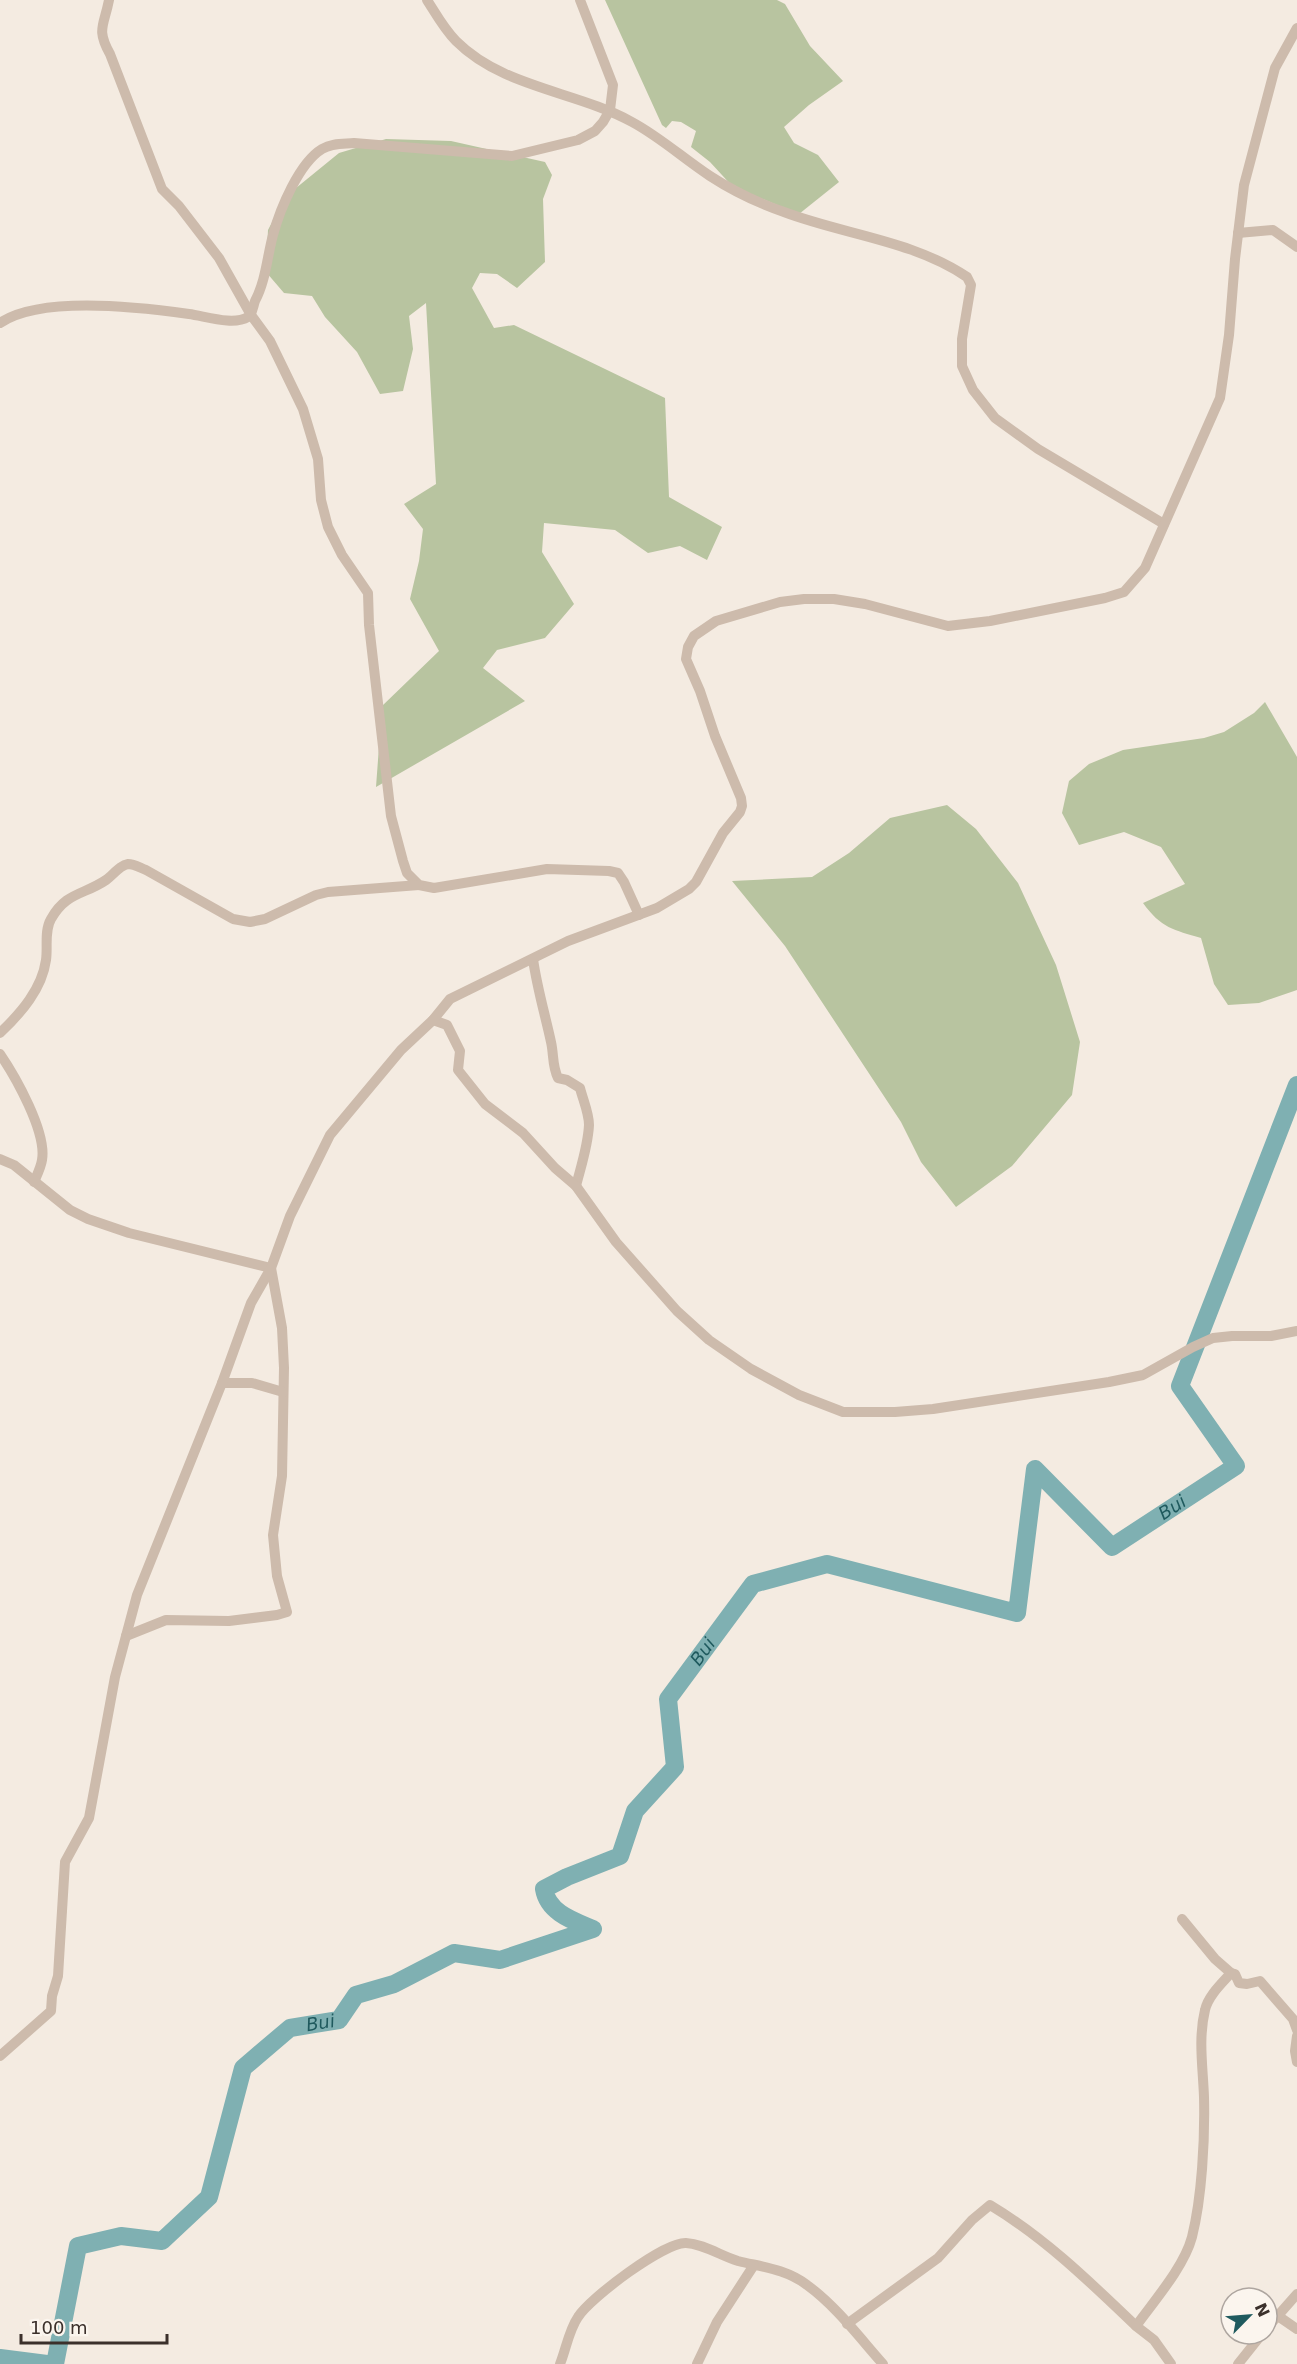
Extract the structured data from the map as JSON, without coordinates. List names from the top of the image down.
{
  "water": ["Bui"],
  "scale_bar": "100 m",
  "north": "top right"
}
